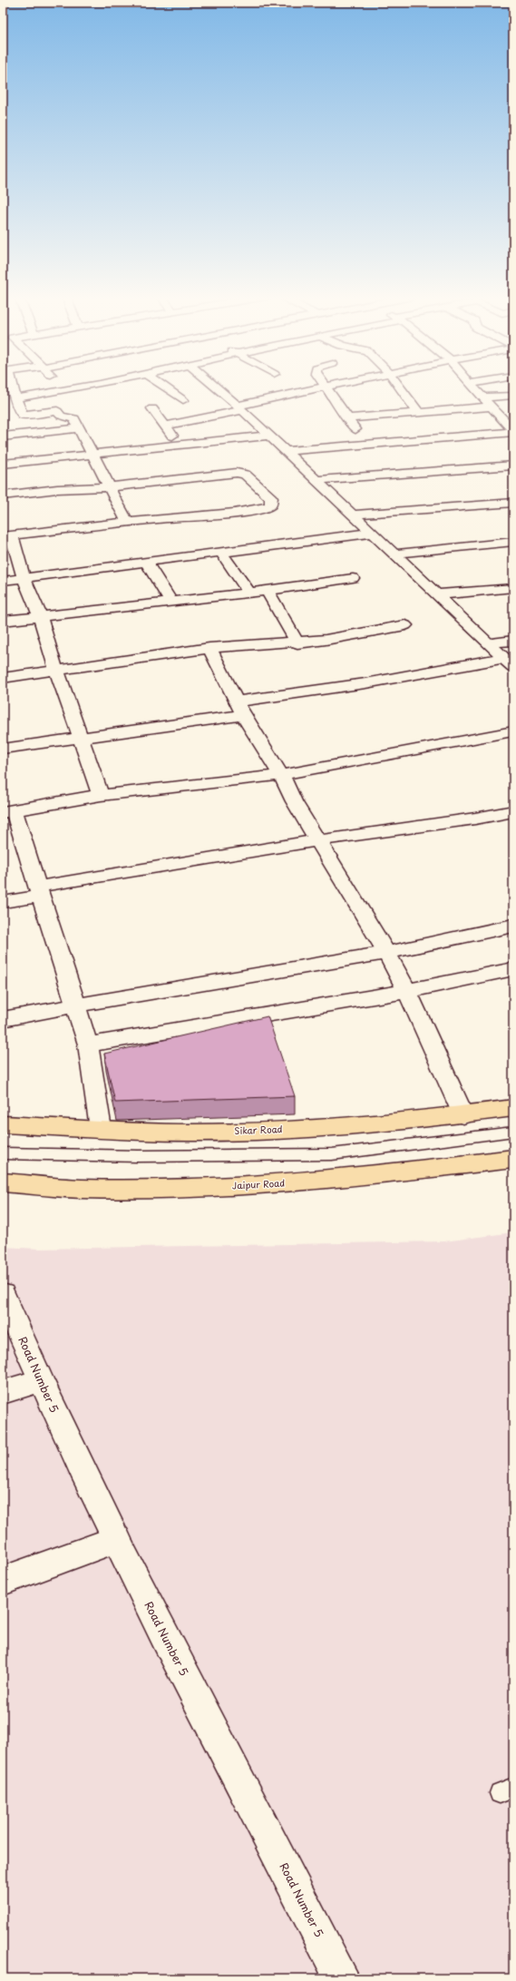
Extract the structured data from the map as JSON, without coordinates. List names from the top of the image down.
{
  "streets": {
    "main road": ["Sikar Road", "Jaipur Road"],
    "street": ["Road Number 5"]
  }
}
